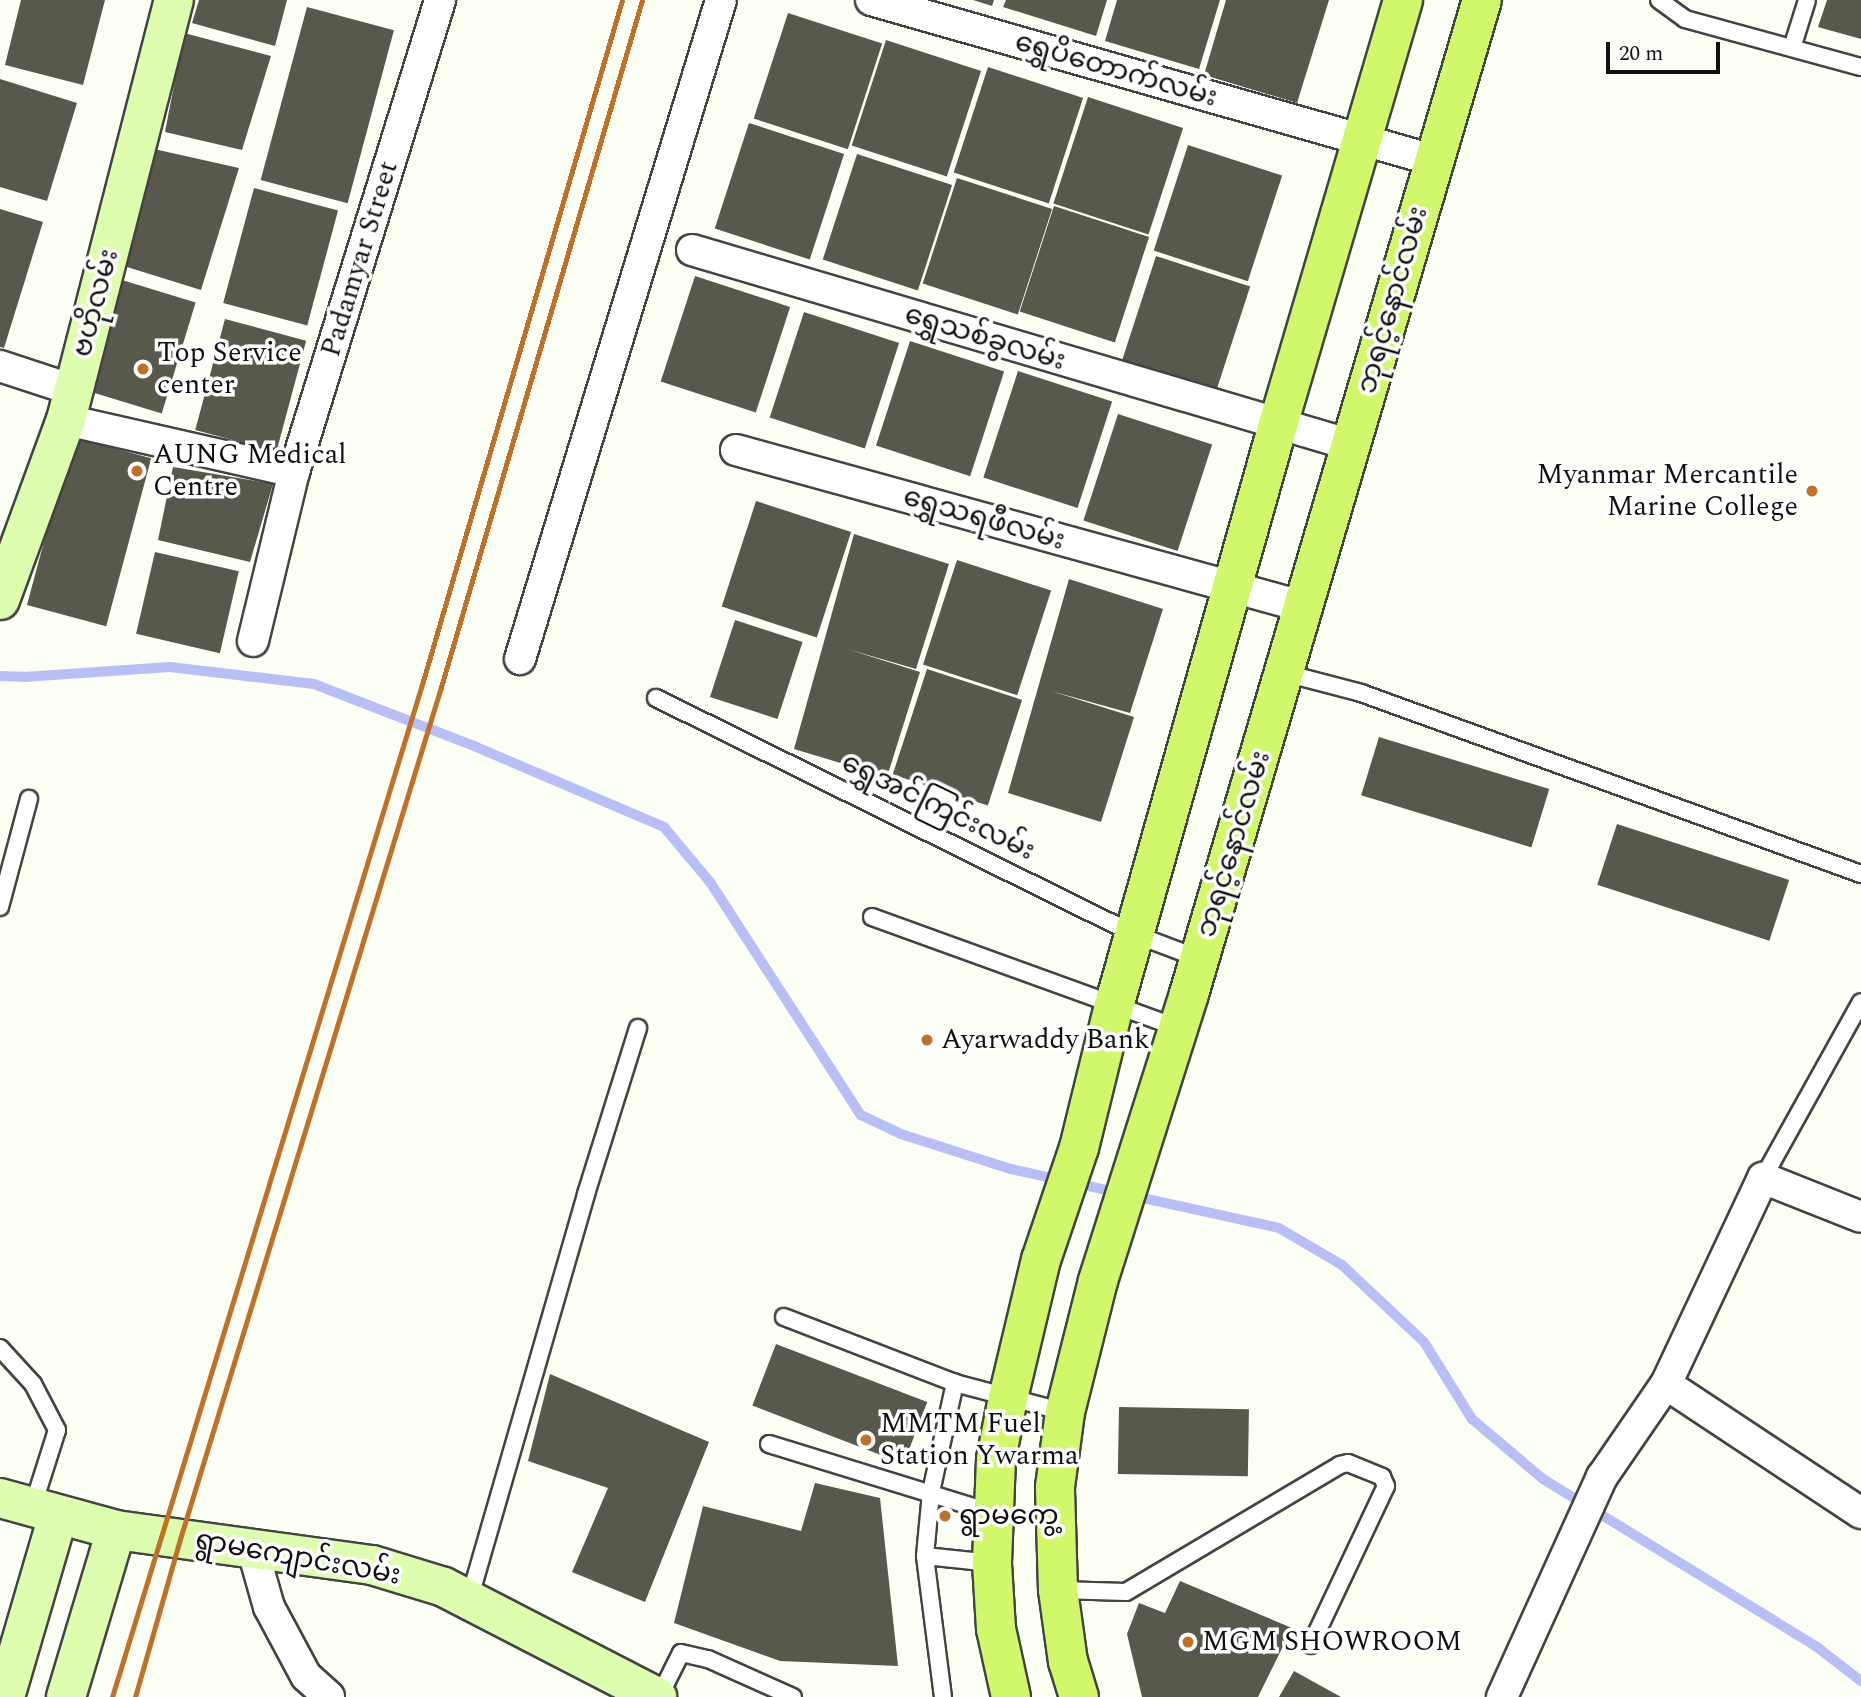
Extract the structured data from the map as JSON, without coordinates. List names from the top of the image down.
{
  "streets": {
    "main road": ["ဘုရင့်နောင်လမ်း", "ဗဟိုလမ်း", "ရွာမကျောင်းလမ်း"],
    "street": [
      "ရွှေပိတောက်လမ်း",
      "Padamyar Street",
      "ရွှေသစ်ခွလမ်း",
      "ရွှေသရဖီလမ်း"
    ],
    "lane": ["ရွှေအင်ကြင်းလမ်း"]
  },
  "crossings": [
    ["ရွှေပိတောက်လမ်း", "ဘုရင့်နောင်လမ်း"],
    ["ဘုရင့်နောင်လမ်း", "ရွှေသစ်ခွလမ်း"],
    ["ဘုရင့်နောင်လမ်း", "ရွှေသရဖီလမ်း"],
    ["ဘုရင့်နောင်လမ်း", "ရွှေအင်ကြင်းလမ်း"]
  ],
  "places": [
    "Top Service center",
    "AUNG Medical Centre",
    "Myanmar Mercantile Marine College",
    "Ayarwaddy Bank",
    "MMTM Fuel Station Ywarma",
    "ရွာမကွေ့",
    "MGM SHOWROOM"
  ],
  "scale_bar": "20 m"
}
